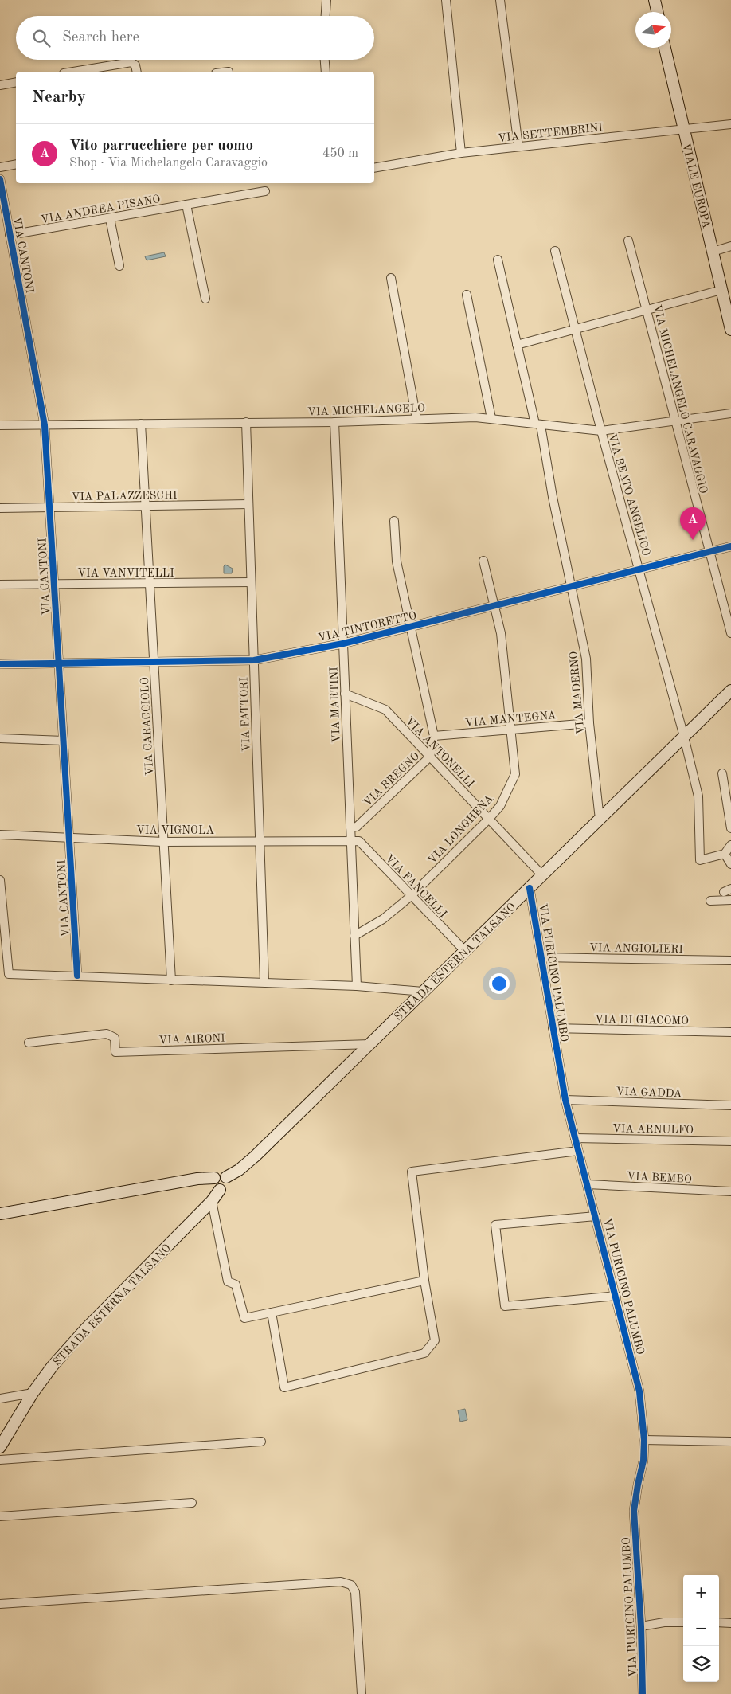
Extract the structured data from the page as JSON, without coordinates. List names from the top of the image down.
{
  "streets": {
    "street": [
      "VIA SETTEMBRINI",
      "VIALE EUROPA",
      "VIA ANDREA PISANO",
      "VIA CANTONI",
      "VIA MICHELANGELO CARAVAGGIO",
      "VIA MICHELANGELO",
      "VIA BEATO ANGELICO",
      "VIA PALAZZESCHI",
      "VIA VANVITELLI",
      "VIA TINTORETTO",
      "VIA MADERNO",
      "VIA MARTINI",
      "VIA FATTORI",
      "VIA MANTEGNA",
      "VIA CARACCIOLO",
      "VIA ANTONELLI",
      "VIA BREGNO",
      "VIA LONGHENA",
      "VIA VIGNOLA",
      "VIA FANCELLI",
      "VIA ANGIOLIERI",
      "STRADA ESTERNA TALSANO",
      "VIA PURICINO PALUMBO",
      "VIA DI GIACOMO",
      "VIA AIRONI",
      "VIA GADDA",
      "VIA ARNULFO",
      "VIA BEMBO"
    ]
  },
  "crossings": [
    ["VIA SETTEMBRINI", "VIALE EUROPA"],
    ["VIA ANDREA PISANO", "VIA CANTONI"],
    ["VIA CANTONI", "VIA MICHELANGELO"],
    ["VIA CANTONI", "VIA PALAZZESCHI"],
    ["VIA CANTONI", "VIA VANVITELLI"],
    ["VIA CANTONI", "VIA TINTORETTO"],
    ["VIA CANTONI", "VIA VIGNOLA"],
    ["VIA MICHELANGELO CARAVAGGIO", "VIA MICHELANGELO"],
    ["VIA MICHELANGELO CARAVAGGIO", "VIA TINTORETTO"],
    ["VIA MICHELANGELO", "VIA BEATO ANGELICO"],
    ["VIA MICHELANGELO", "VIA MADERNO"],
    ["VIA MICHELANGELO", "VIA MARTINI"],
    ["VIA MICHELANGELO", "VIA FATTORI"],
    ["VIA MICHELANGELO", "VIA CARACCIOLO"],
    ["VIA BEATO ANGELICO", "VIA TINTORETTO"],
    ["VIA BEATO ANGELICO", "STRADA ESTERNA TALSANO"],
    ["VIA PALAZZESCHI", "VIA FATTORI"],
    ["VIA PALAZZESCHI", "VIA CARACCIOLO"],
    ["VIA VANVITELLI", "VIA FATTORI"],
    ["VIA VANVITELLI", "VIA CARACCIOLO"],
    ["VIA TINTORETTO", "VIA MADERNO"],
    ["VIA TINTORETTO", "VIA MARTINI"],
    ["VIA TINTORETTO", "VIA FATTORI"],
    ["VIA TINTORETTO", "VIA CARACCIOLO"],
    ["VIA TINTORETTO", "VIA LONGHENA"],
    ["VIA MADERNO", "VIA MANTEGNA"],
    ["VIA MADERNO", "STRADA ESTERNA TALSANO"],
    ["VIA MARTINI", "VIA ANTONELLI"],
    ["VIA MARTINI", "VIA BREGNO"],
    ["VIA MARTINI", "VIA LONGHENA"],
    ["VIA MARTINI", "VIA VIGNOLA"],
    ["VIA MARTINI", "VIA FANCELLI"],
    ["VIA FATTORI", "VIA VIGNOLA"],
    ["VIA MANTEGNA", "VIA BREGNO"],
    ["VIA MANTEGNA", "VIA LONGHENA"],
    ["VIA CARACCIOLO", "VIA VIGNOLA"],
    ["VIA ANTONELLI", "VIA BREGNO"],
    ["VIA ANTONELLI", "VIA LONGHENA"],
    ["VIA ANTONELLI", "STRADA ESTERNA TALSANO"],
    ["VIA LONGHENA", "VIA FANCELLI"],
    ["VIA VIGNOLA", "VIA FANCELLI"],
    ["VIA FANCELLI", "STRADA ESTERNA TALSANO"],
    ["VIA ANGIOLIERI", "VIA PURICINO PALUMBO"],
    ["STRADA ESTERNA TALSANO", "VIA PURICINO PALUMBO"],
    ["STRADA ESTERNA TALSANO", "VIA AIRONI"],
    ["VIA PURICINO PALUMBO", "VIA DI GIACOMO"],
    ["VIA PURICINO PALUMBO", "VIA GADDA"],
    ["VIA PURICINO PALUMBO", "VIA ARNULFO"],
    ["VIA PURICINO PALUMBO", "VIA BEMBO"]
  ],
  "north": "right",
  "page": {
    "search": "Search here",
    "heading": "Nearby",
    "list": [
      {
        "mark": "A",
        "name": "Vito parrucchiere per uomo",
        "note": "Shop · Via Michelangelo Caravaggio",
        "value": "450 m"
      }
    ],
    "pins": "A",
    "map_buttons": ["+", "−"]
  }
}
